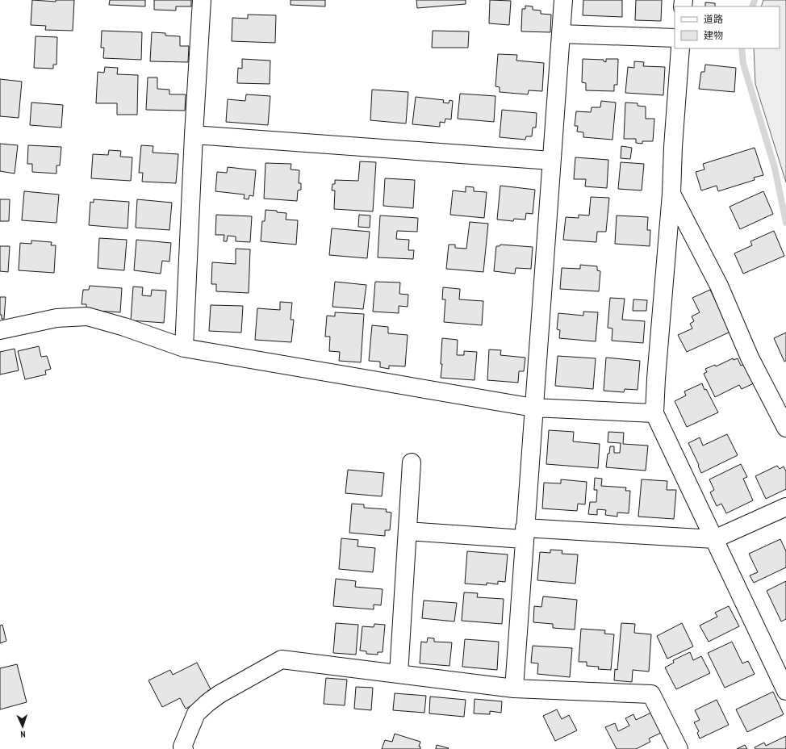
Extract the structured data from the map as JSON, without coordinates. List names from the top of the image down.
{
  "legend": ["道路", "建物"],
  "north": "bottom"
}
